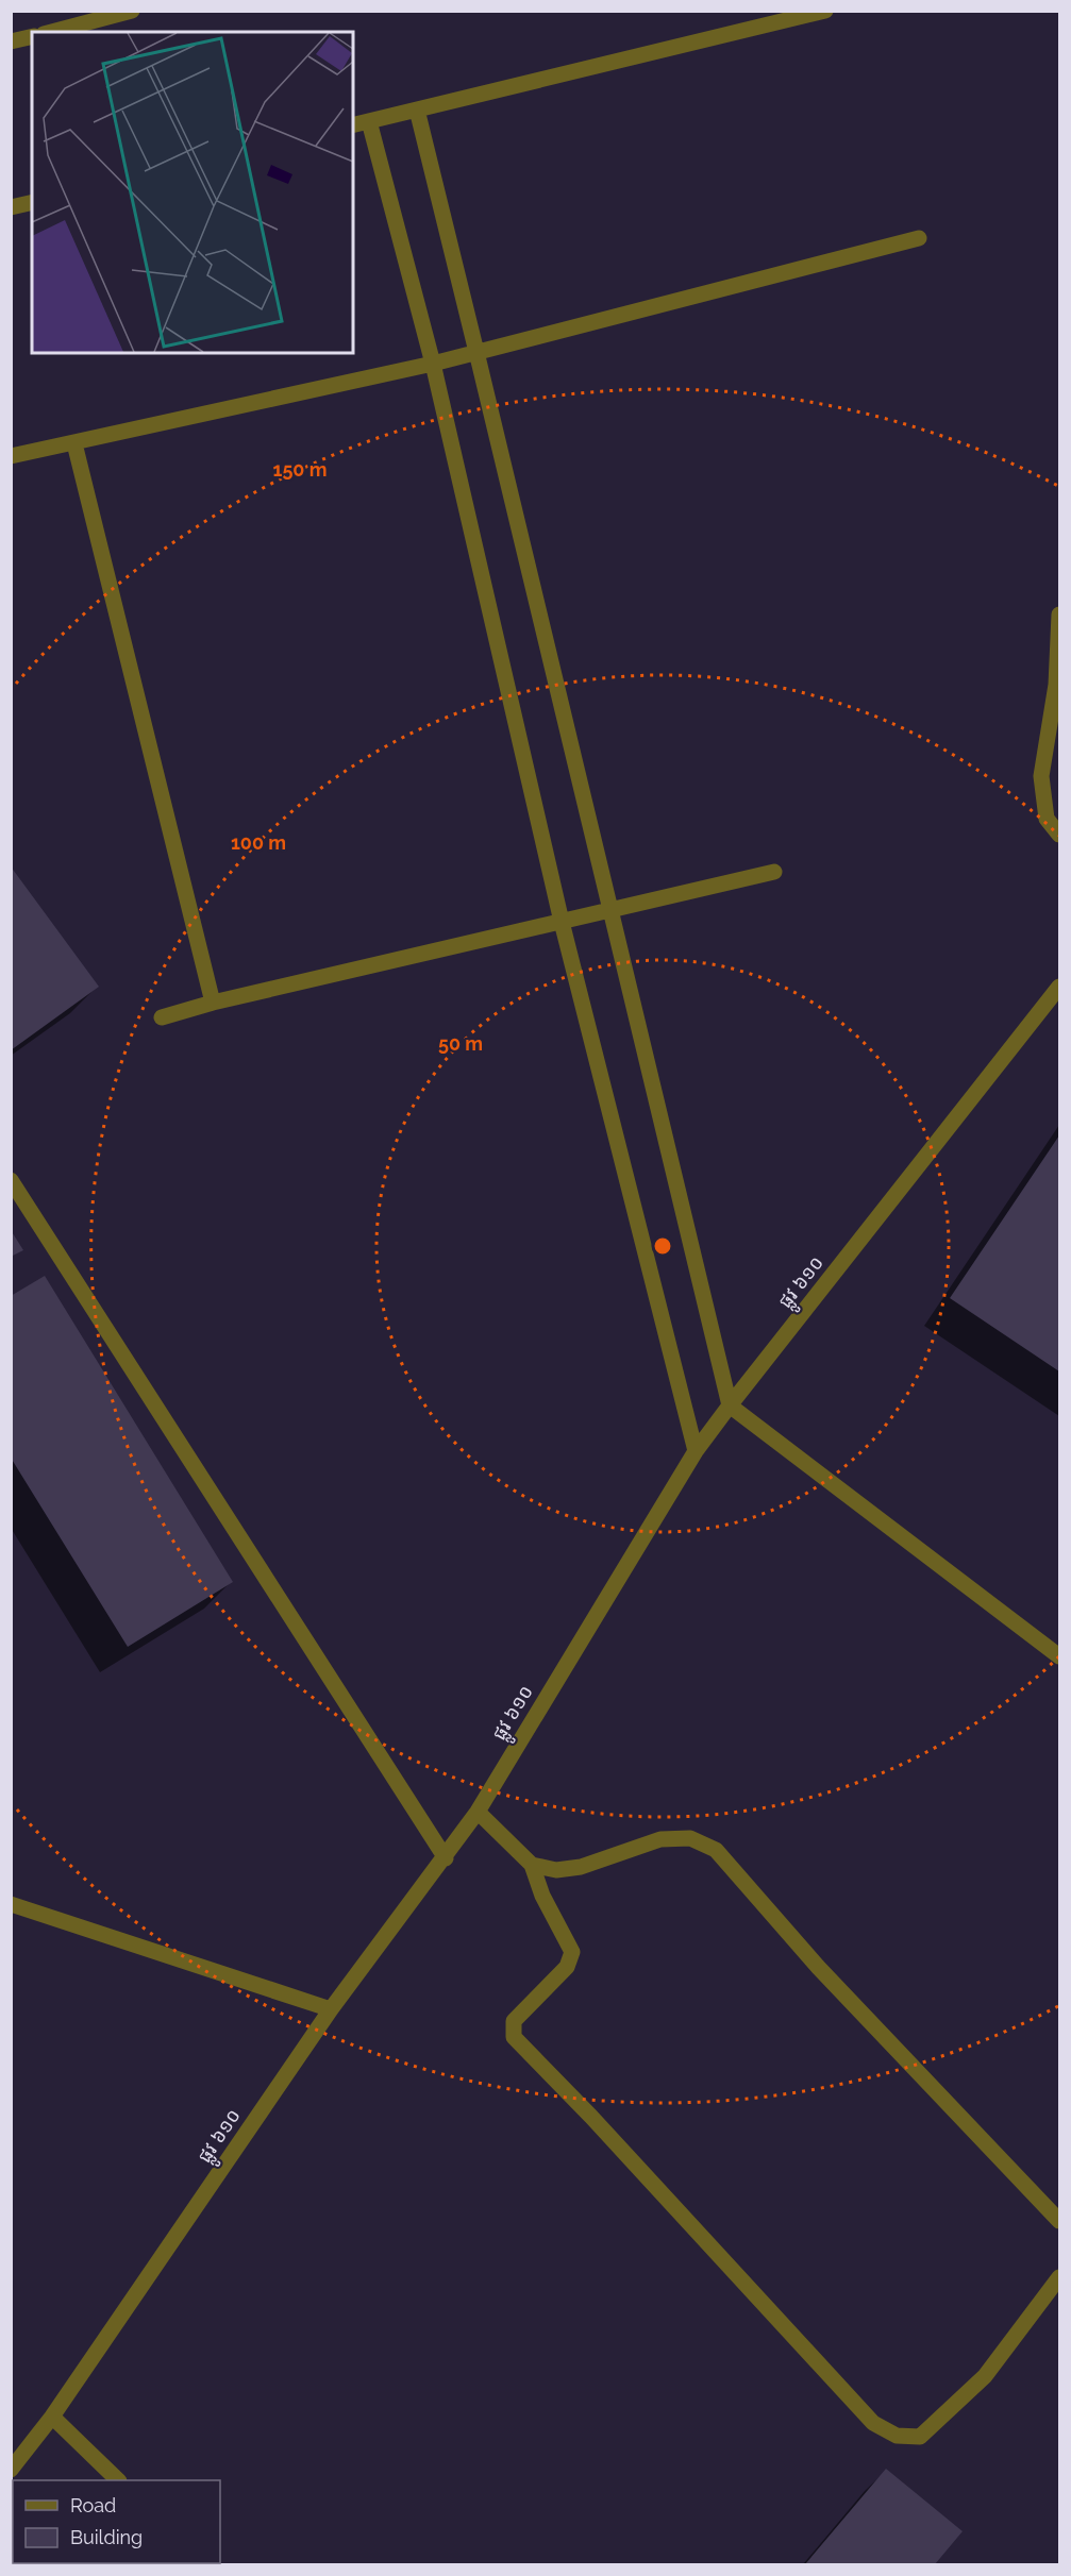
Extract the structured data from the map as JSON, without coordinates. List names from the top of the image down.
{
  "streets": {
    "street": ["ផ្លូវ ៦១០"]
  },
  "legend": ["Road", "Building"],
  "rings": ["150 m", "100 m", "50 m"]
}
